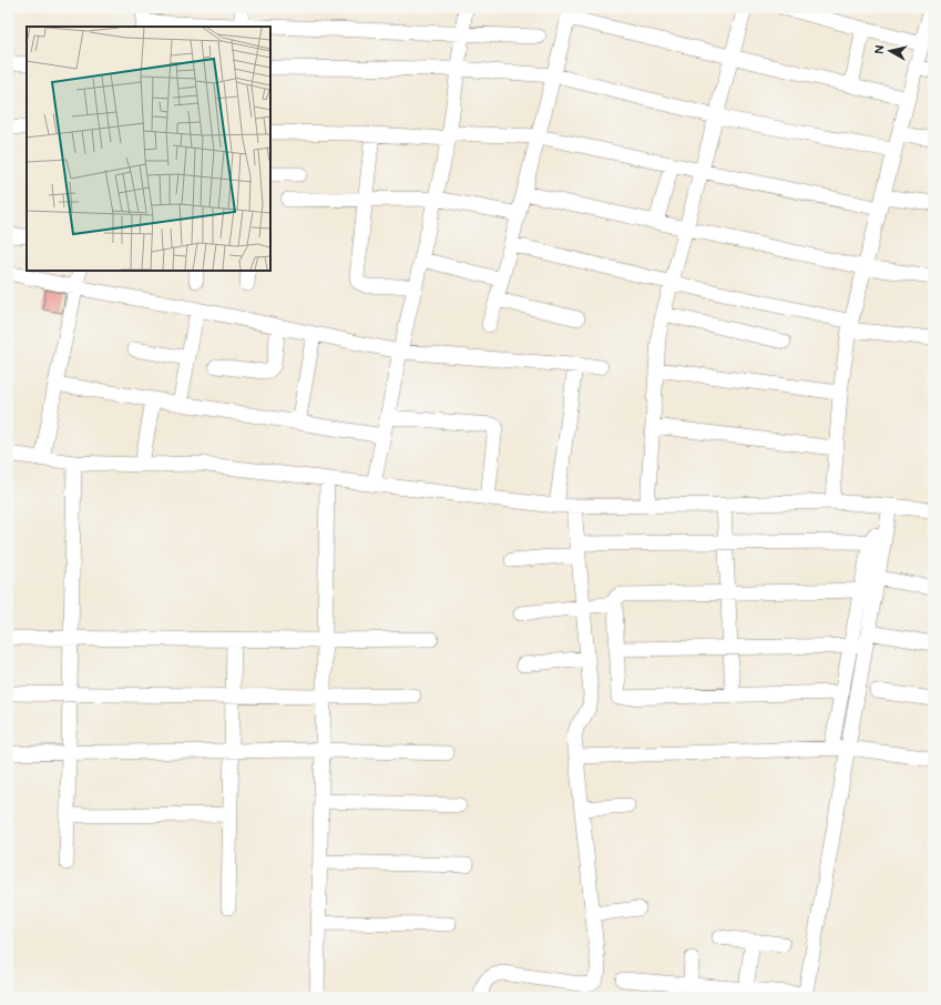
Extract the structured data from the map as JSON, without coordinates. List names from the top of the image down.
{
  "north": "left"
}
